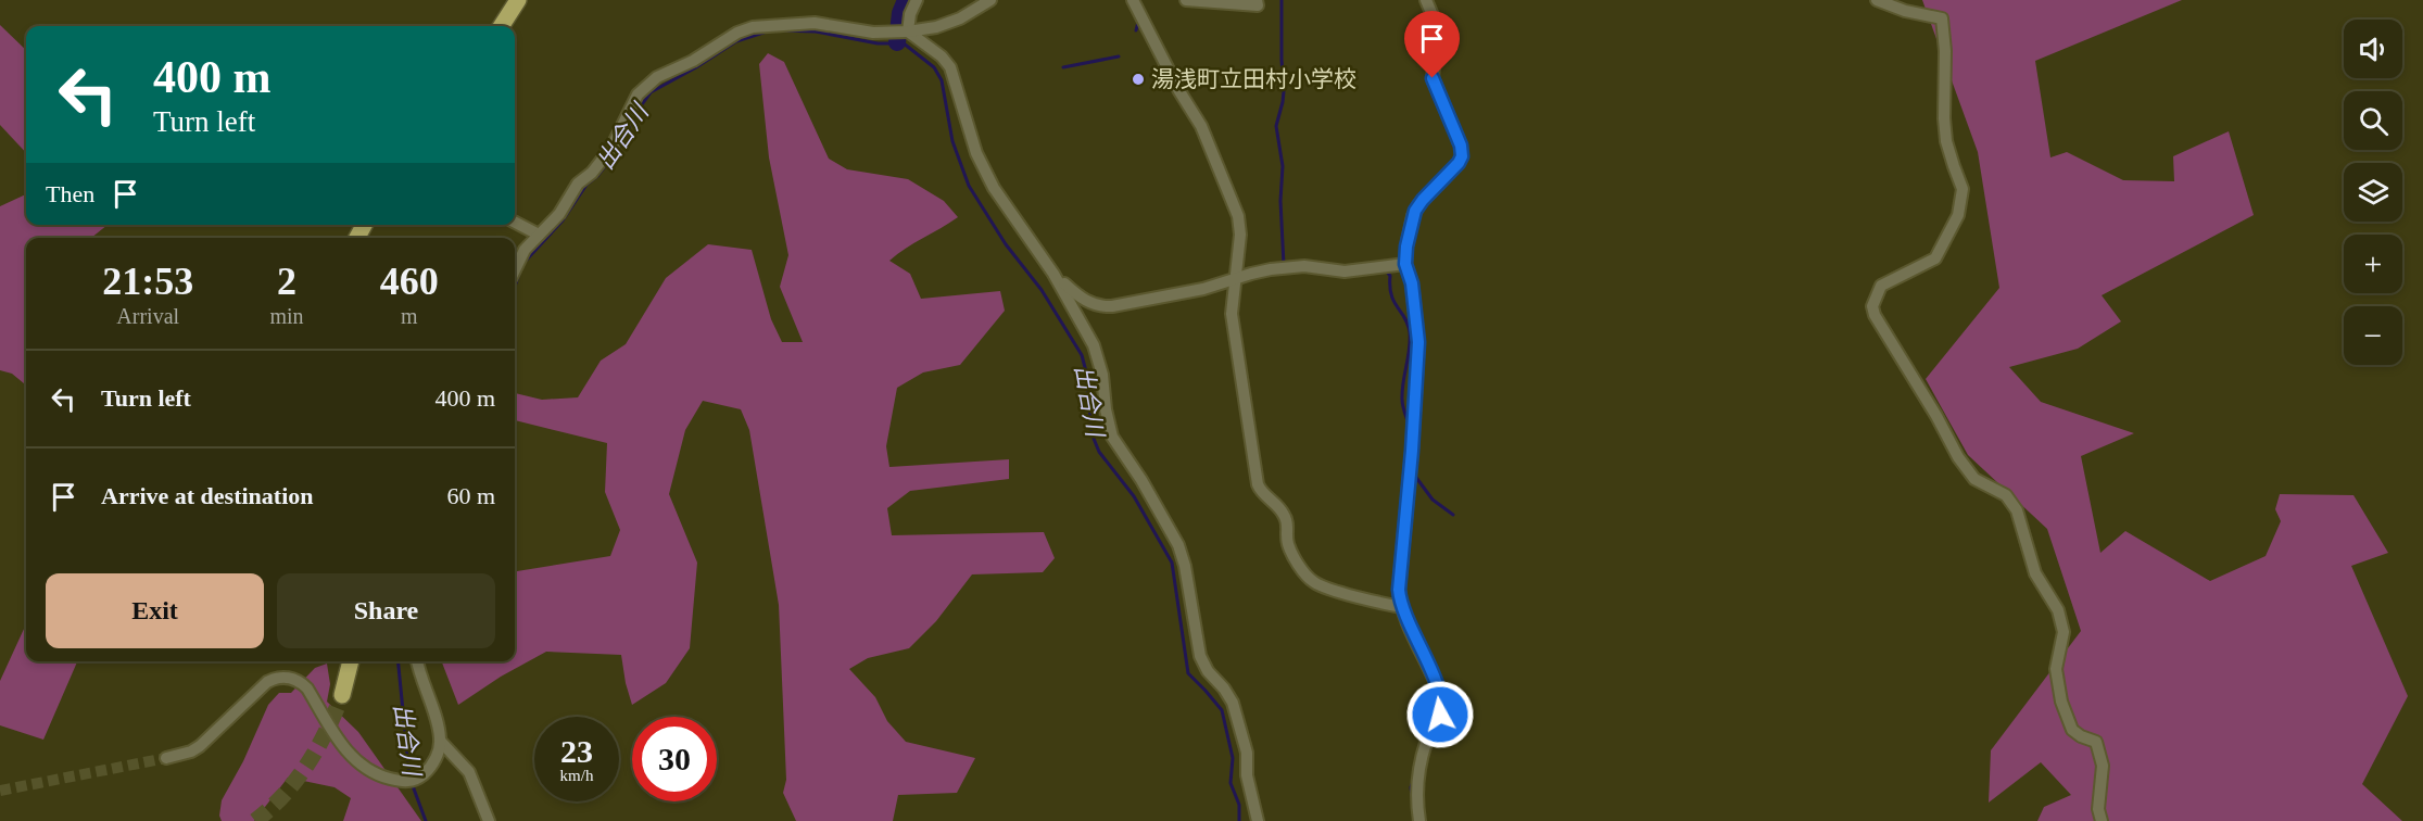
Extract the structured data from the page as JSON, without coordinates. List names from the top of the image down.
{
  "water": ["出合川"],
  "places": ["湯浅町立田村小学校"],
  "page": {
    "map_buttons": ["+", "−"],
    "turn": ["400 m", "Turn left"],
    "then": "Then",
    "eta": [
      "21:53",
      "Arrival",
      "2",
      "min",
      "460",
      "m"
    ],
    "list": [
      {
        "name": "Turn left",
        "value": "400 m"
      },
      {
        "name": "Arrive at destination",
        "value": "60 m"
      }
    ],
    "buttons": ["Exit", "Share"],
    "speed": "23 km/h",
    "limit": "30"
  }
}
